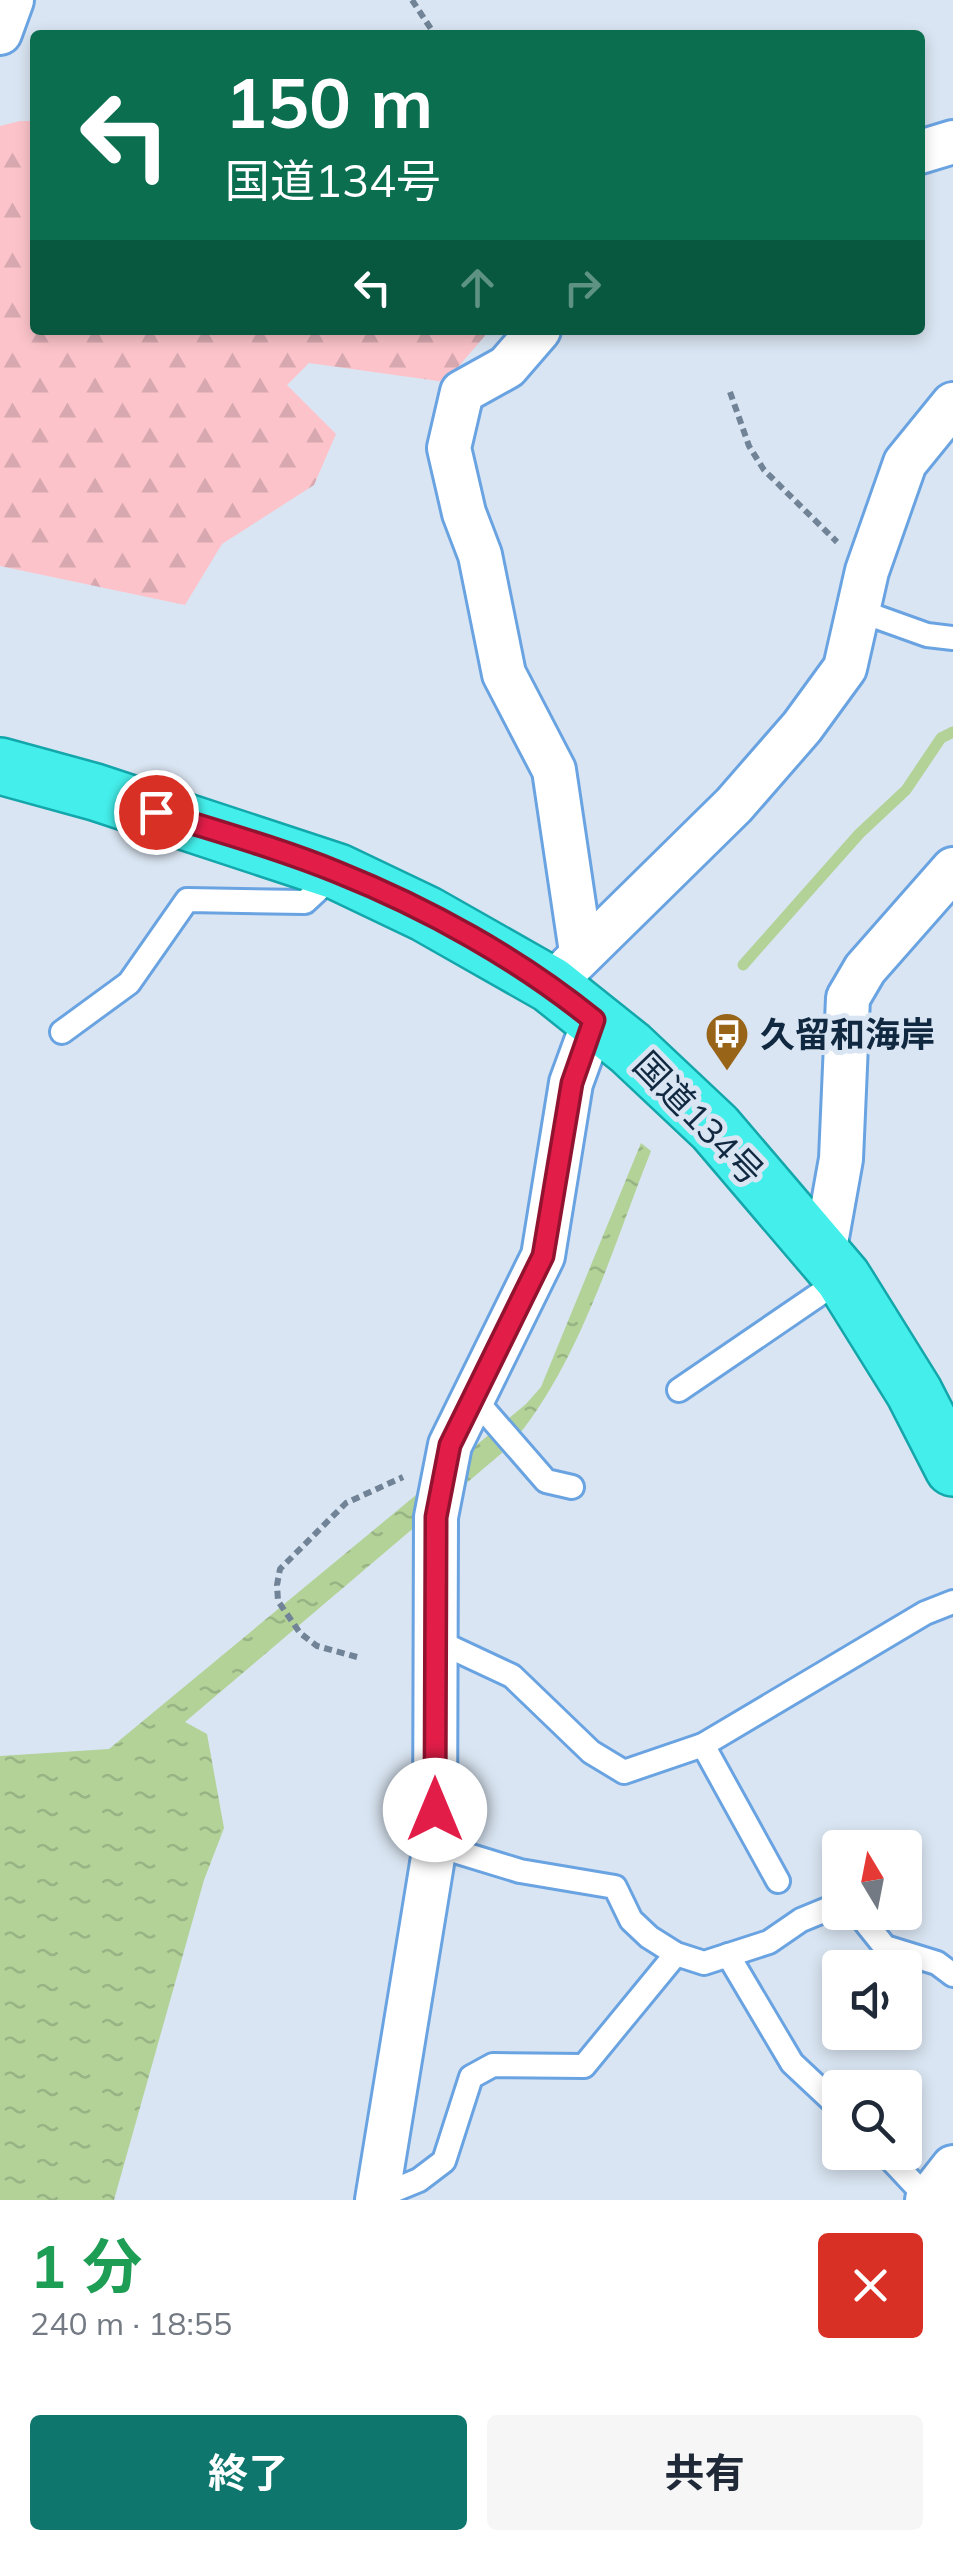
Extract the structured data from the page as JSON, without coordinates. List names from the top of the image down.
{
  "streets": {
    "highway": ["国道134号"]
  },
  "places": {
    "bus stop": ["久留和海岸"]
  },
  "north": "top",
  "page": {
    "turn": ["150 m", "国道134号"],
    "heading": ["1 分", "240 m · 18:55"],
    "buttons": ["終了", "共有"]
  }
}
